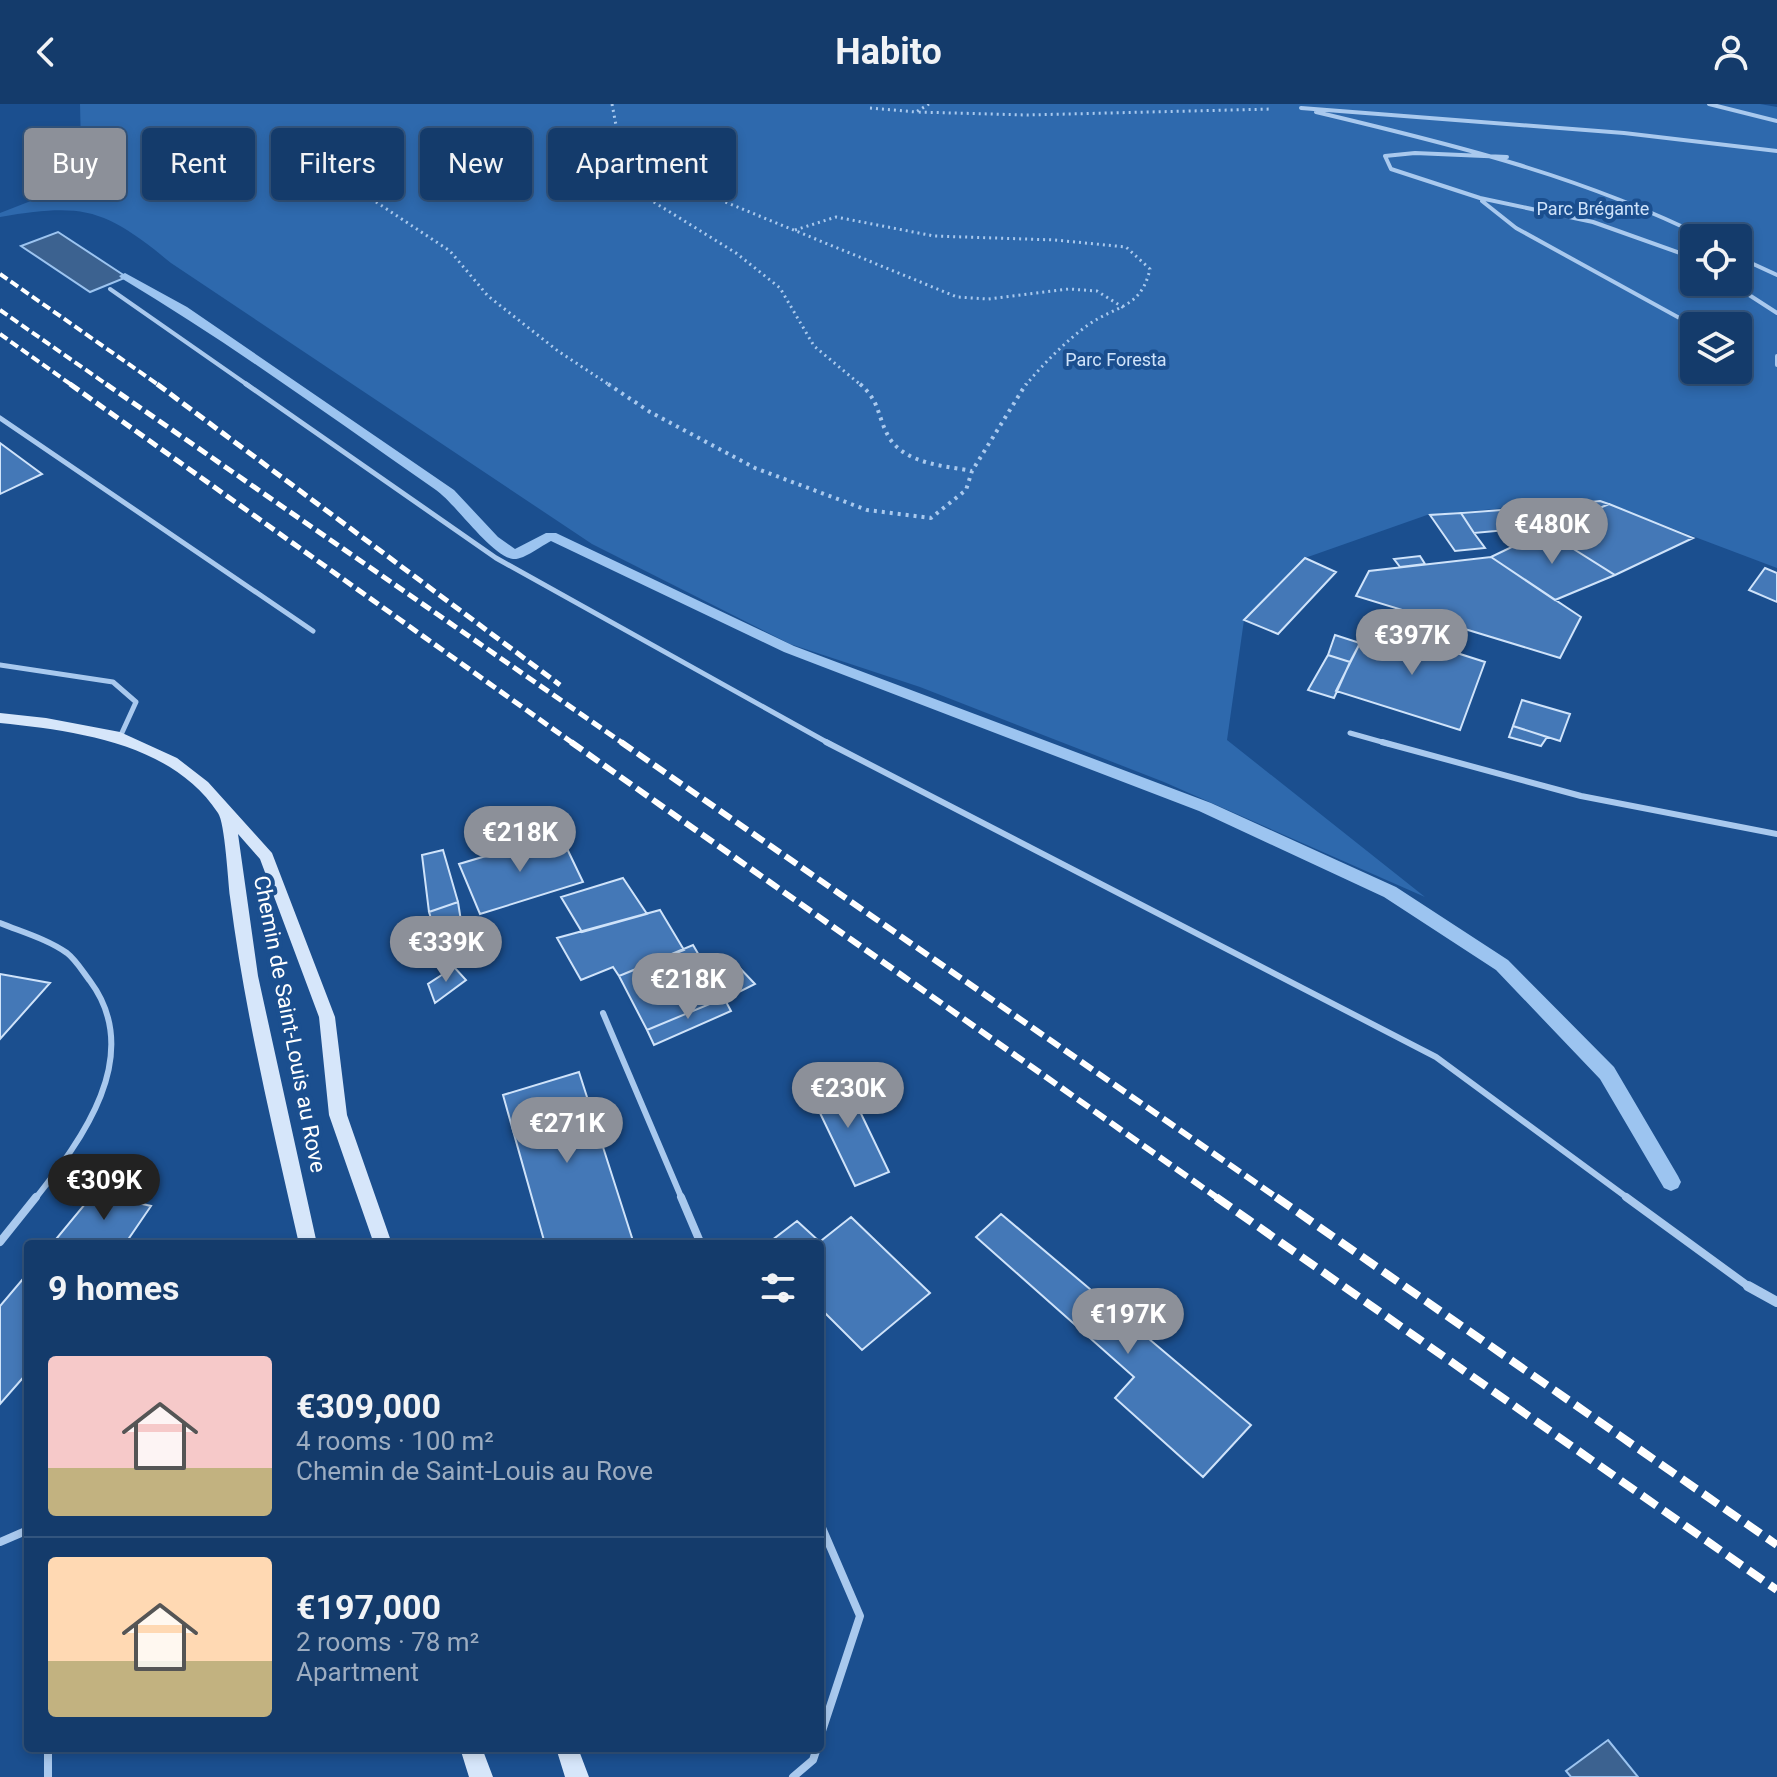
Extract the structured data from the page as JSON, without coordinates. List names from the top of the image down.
{
  "streets": {
    "main road": ["Chemin de Saint-Louis au Rove"]
  },
  "parks": ["Parc Brégante", "Parc Foresta"],
  "page": {
    "header": "Habito",
    "chip": [
      "Buy",
      "Rent",
      "Filters",
      "New",
      "Apartment"
    ],
    "price": [
      "€480K",
      "€397K",
      "€218K",
      "€339K",
      "€218K",
      "€230K",
      "€271K",
      "€309K",
      "€197K"
    ],
    "heading": "9 homes",
    "list": [
      {
        "name": "€309,000",
        "note": "4 rooms · 100 m² · Chemin de Saint-Louis au Rove"
      },
      {
        "name": "€197,000",
        "note": "2 rooms · 78 m² · Apartment"
      }
    ]
  }
}
